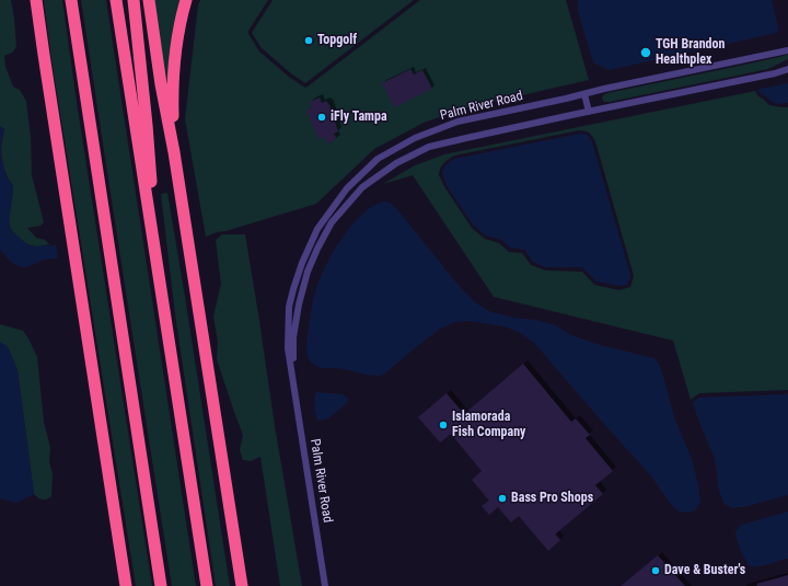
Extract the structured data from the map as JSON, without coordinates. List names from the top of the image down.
{
  "streets": {
    "street": ["Palm River Road"]
  },
  "places": [
    "Topgolf",
    "TGH Brandon Healthplex",
    "iFly Tampa",
    "Islamorada Fish Company",
    "Bass Pro Shops",
    "Dave & Buster's"
  ]
}
